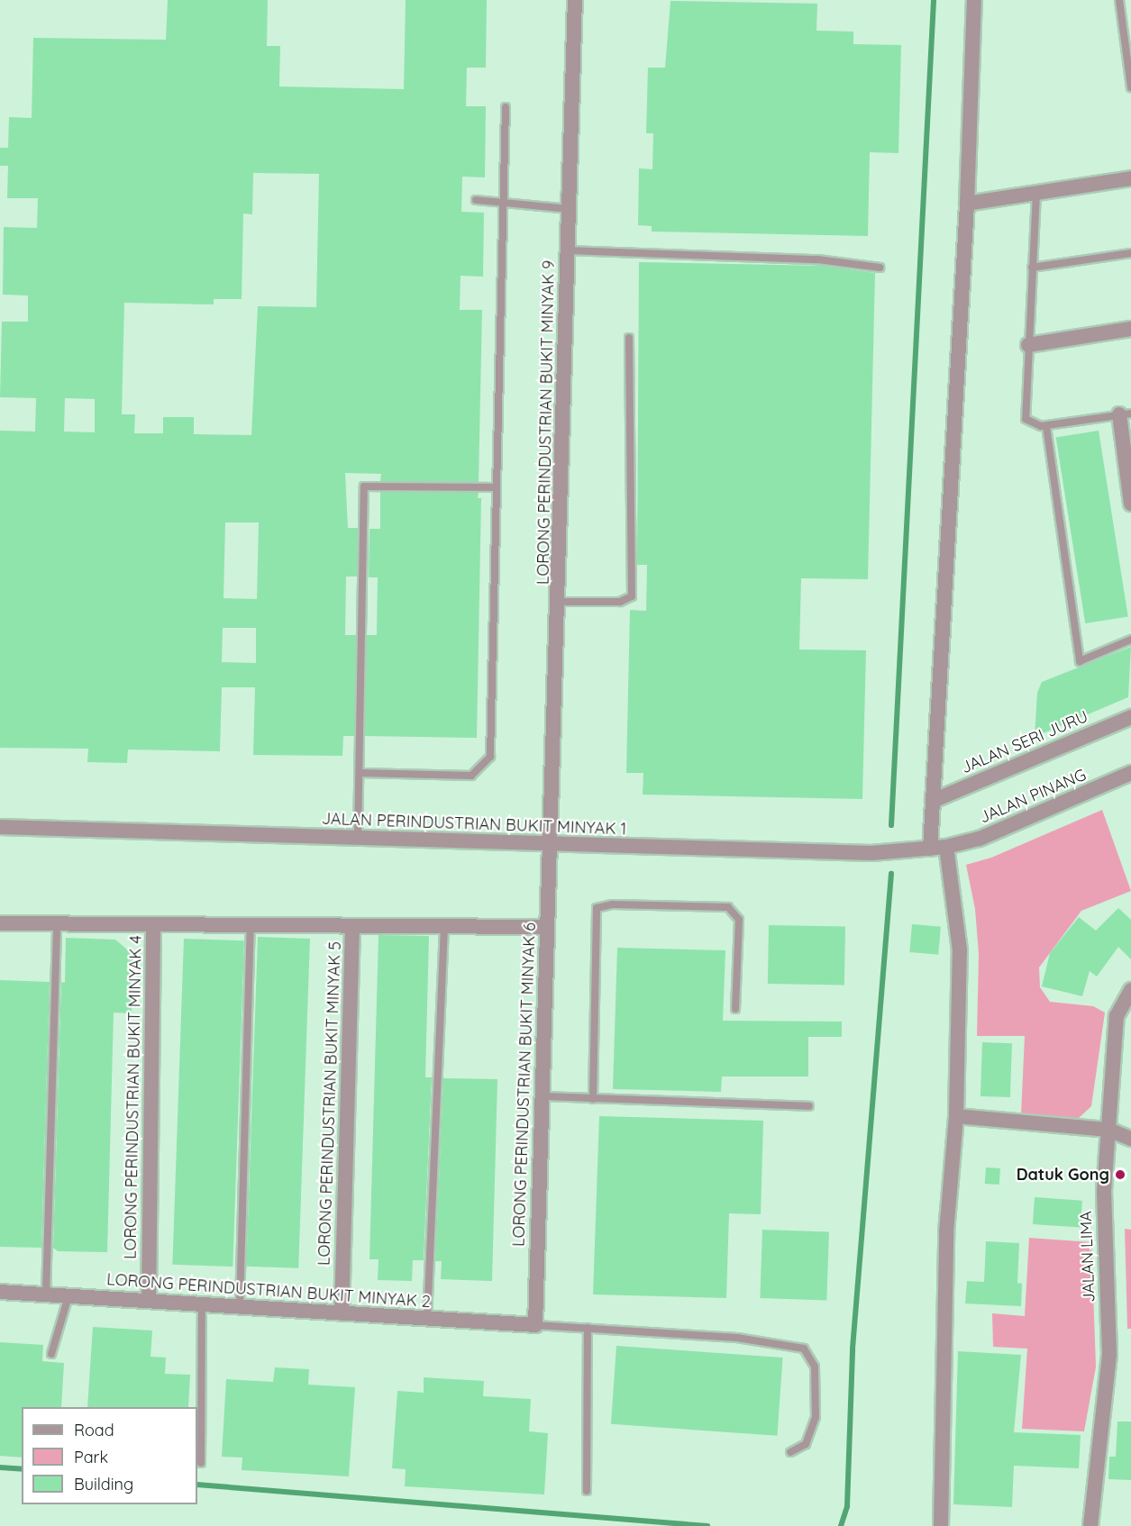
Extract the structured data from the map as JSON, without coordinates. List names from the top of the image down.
{
  "streets": {
    "street": [
      "LORONG PERINDUSTRIAN BUKIT MINYAK 9",
      "JALAN SERI JURU",
      "JALAN PINANG",
      "JALAN PERINDUSTRIAN BUKIT MINYAK 1",
      "LORONG PERINDUSTRIAN BUKIT MINYAK 6",
      "LORONG PERINDUSTRIAN BUKIT MINYAK 4",
      "LORONG PERINDUSTRIAN BUKIT MINYAK 5",
      "JALAN LIMA",
      "LORONG PERINDUSTRIAN BUKIT MINYAK 2"
    ]
  },
  "crossings": [
    ["LORONG PERINDUSTRIAN BUKIT MINYAK 9", "JALAN PERINDUSTRIAN BUKIT MINYAK 1"],
    ["LORONG PERINDUSTRIAN BUKIT MINYAK 9", "LORONG PERINDUSTRIAN BUKIT MINYAK 6"],
    ["JALAN PINANG", "JALAN PERINDUSTRIAN BUKIT MINYAK 1"],
    ["JALAN PERINDUSTRIAN BUKIT MINYAK 1", "LORONG PERINDUSTRIAN BUKIT MINYAK 6"],
    ["LORONG PERINDUSTRIAN BUKIT MINYAK 6", "LORONG PERINDUSTRIAN BUKIT MINYAK 2"],
    ["LORONG PERINDUSTRIAN BUKIT MINYAK 4", "LORONG PERINDUSTRIAN BUKIT MINYAK 2"],
    ["LORONG PERINDUSTRIAN BUKIT MINYAK 5", "LORONG PERINDUSTRIAN BUKIT MINYAK 2"]
  ],
  "places": ["Datuk Gong"],
  "legend": ["Road", "Park", "Building"]
}
